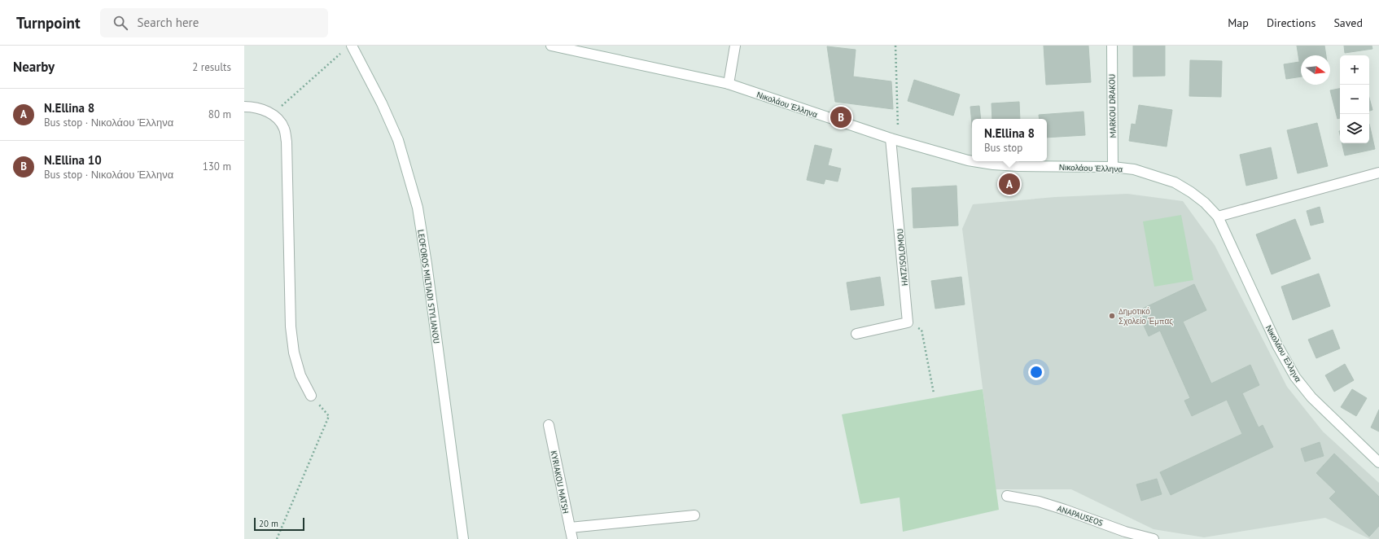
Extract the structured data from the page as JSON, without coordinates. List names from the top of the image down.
{
  "streets": {
    "street": [
      "Νικολάου Έλληνα",
      "MARKOU DRAKOU",
      "HATZISOLOMOU",
      "LEOFOROS MILTIADI STYLIANOU",
      "KYRIAKOU MATSH",
      "ANAPAUSEOS"
    ]
  },
  "crossings": [
    ["Νικολάου Έλληνα", "MARKOU DRAKOU"],
    ["Νικολάου Έλληνα", "HATZISOLOMOU"]
  ],
  "places": ["Δημοτικό Σχολείο Έμπας"],
  "scale_bar": "20 m",
  "north": "right",
  "page": {
    "header": "Turnpoint",
    "search": "Search here",
    "nav": ["Map", "Directions", "Saved"],
    "heading": ["Nearby", "2 results"],
    "map_buttons": ["+", "−"],
    "list": [
      {
        "mark": "A",
        "name": "N.Ellina 8",
        "note": "Bus stop · Νικολάου Έλληνα",
        "value": "80 m"
      },
      {
        "mark": "B",
        "name": "N.Ellina 10",
        "note": "Bus stop · Νικολάου Έλληνα",
        "value": "130 m"
      }
    ],
    "pins": ["B", "A"],
    "popup": ["N.Ellina 8", "Bus stop"],
    "scale": "20 m"
  }
}
